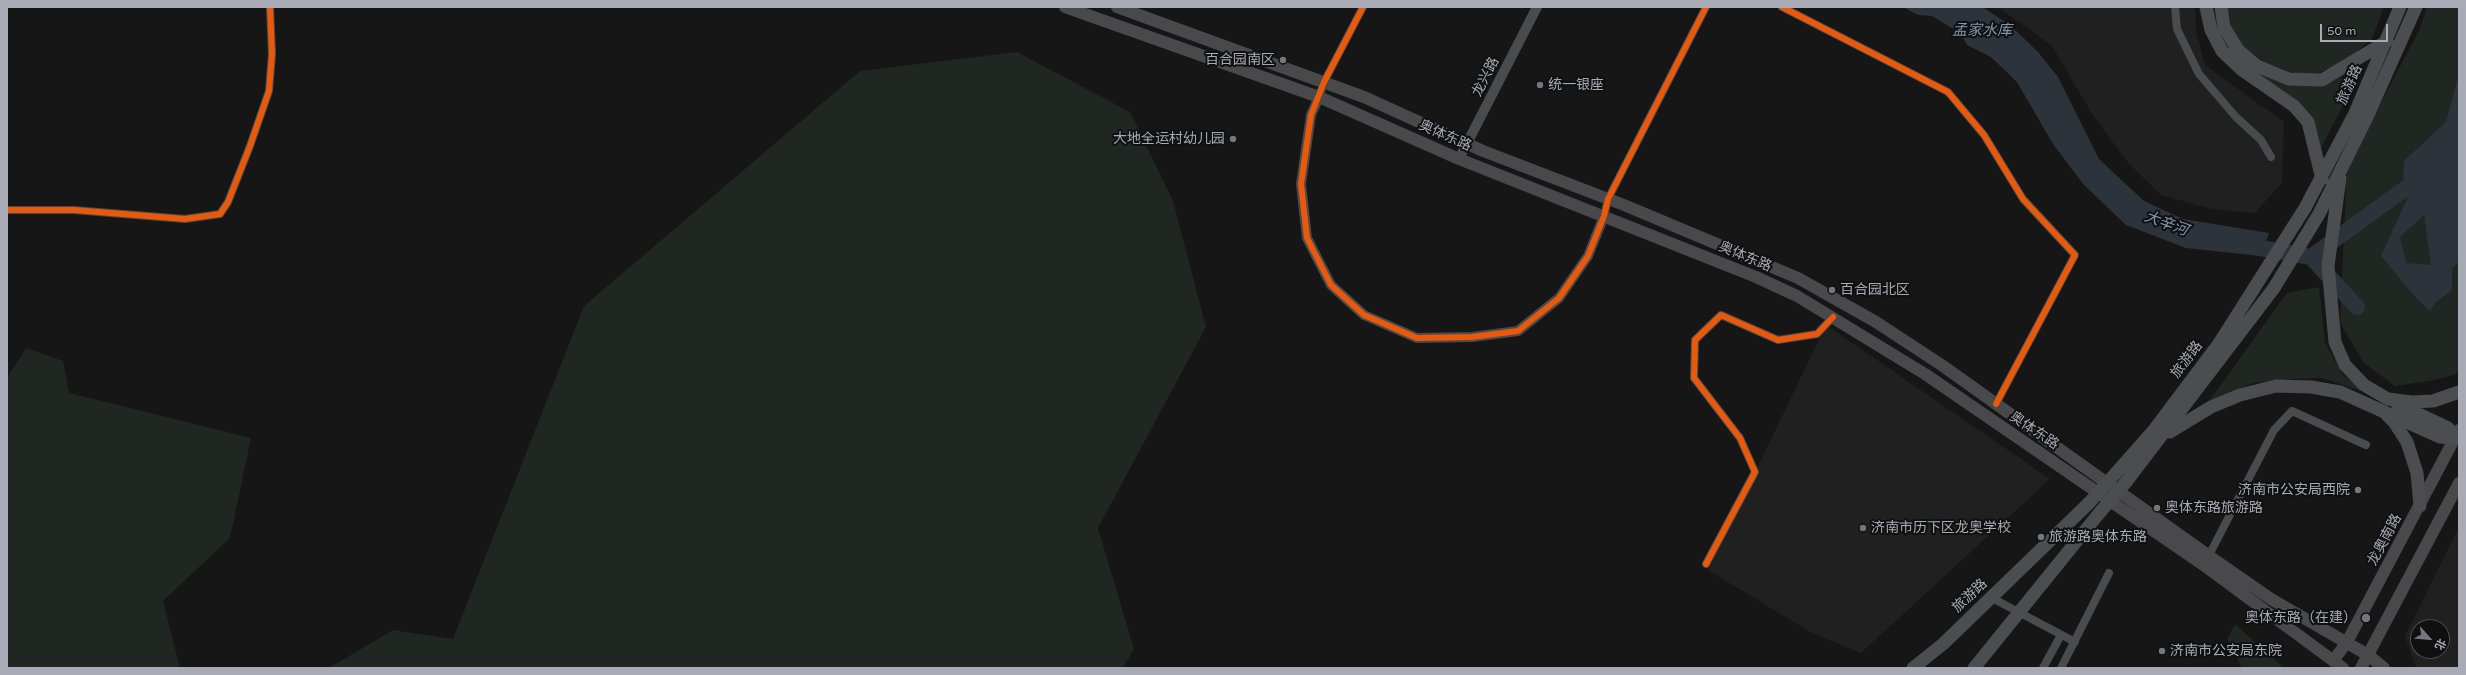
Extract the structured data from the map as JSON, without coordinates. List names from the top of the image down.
{
  "streets": {
    "main road": ["旅游路", "奥体东路", "龙奥南路"],
    "street": ["龙兴路"]
  },
  "crossings": [
    ["龙兴路", "奥体东路"],
    ["奥体东路", "龙奥南路"]
  ],
  "water": ["孟家水库", "大辛河"],
  "places": [
    "百合园南区",
    "统一银座",
    "大地全运村幼儿园",
    "百合园北区",
    "济南市公安局西院",
    "奥体东路旅游路",
    "济南市历下区龙奥学校",
    "旅游路奥体东路",
    "奥体东路（在建）",
    "济南市公安局东院"
  ],
  "scale_bar": "50 m",
  "north": "bottom right"
}
